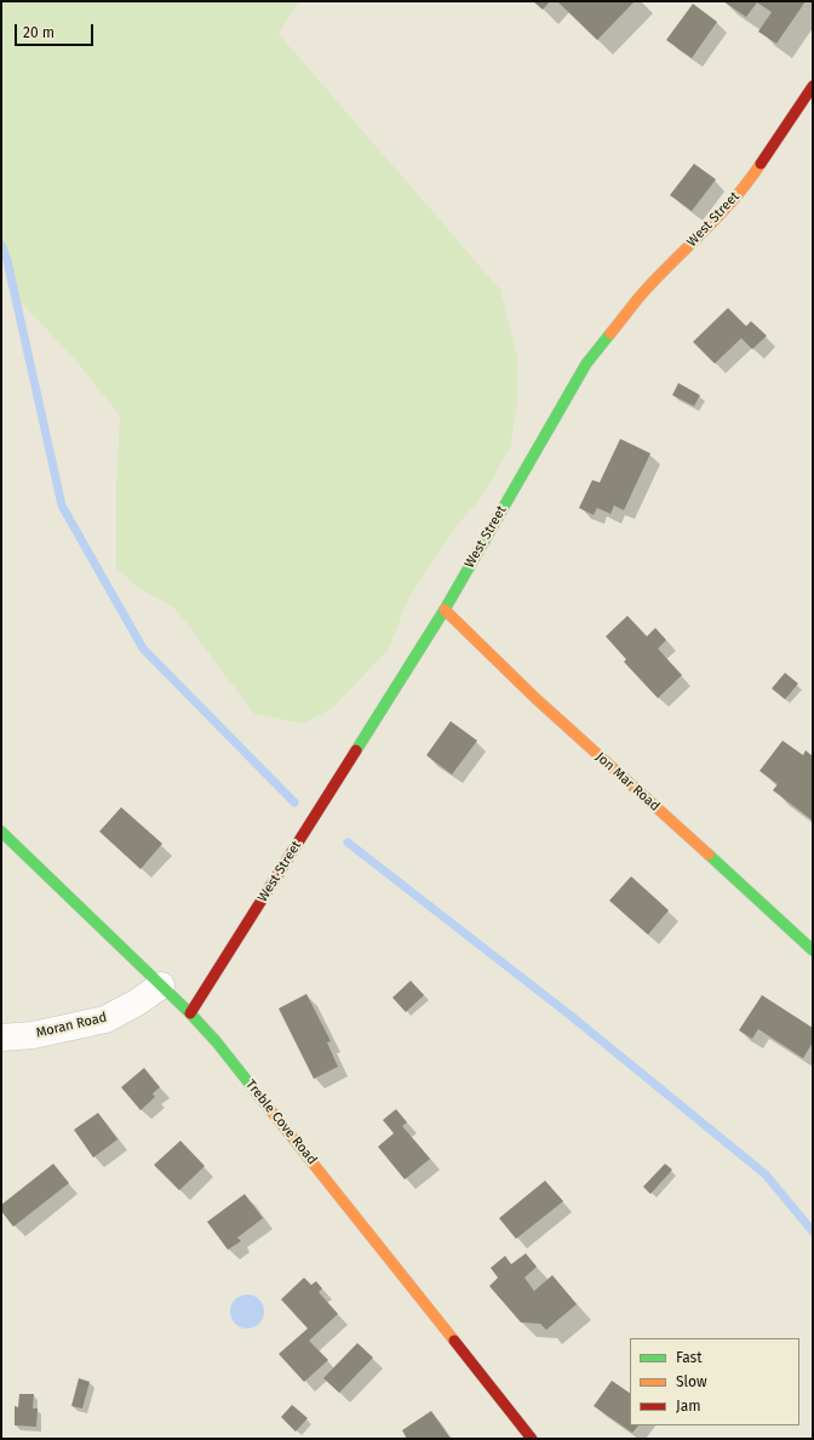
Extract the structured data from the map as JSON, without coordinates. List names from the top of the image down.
{
  "streets": {
    "street": [
      "West Street",
      "Jon Mar Road",
      "Moran Road",
      "Treble Cove Road"
    ]
  },
  "crossings": [
    ["West Street", "Jon Mar Road"],
    ["West Street", "Treble Cove Road"],
    ["Moran Road", "Treble Cove Road"]
  ],
  "legend": ["Fast", "Slow", "Jam"],
  "scale_bar": "20 m"
}
